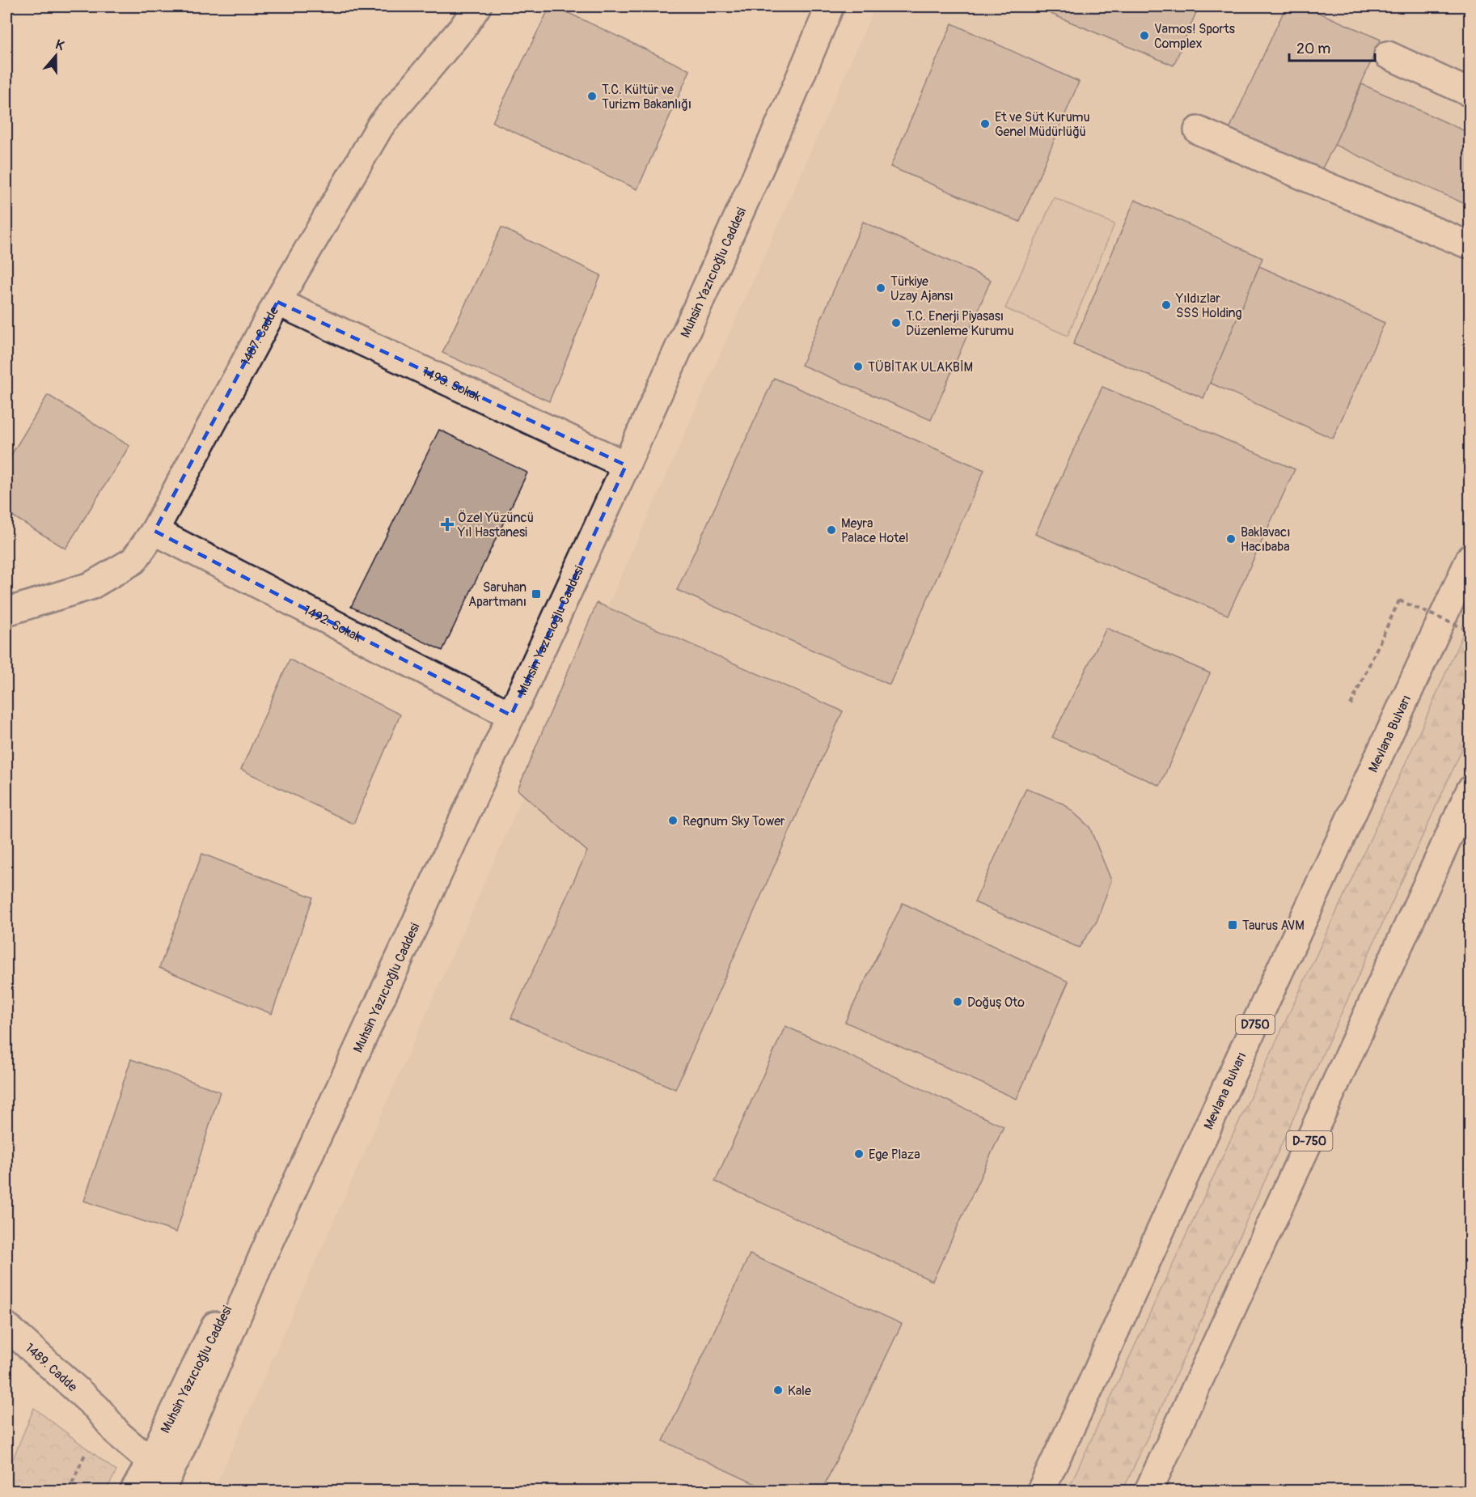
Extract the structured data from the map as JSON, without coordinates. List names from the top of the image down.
{
  "streets": {
    "main road": [
      "Muhsin Yazıcıoğlu Caddesi",
      "1487. Cadde",
      "1493. Sokak",
      "1492. Sokak",
      "Mevlana Bulvarı",
      "D750",
      "D-750",
      "1489. Cadde"
    ]
  },
  "crossings": [
    ["Muhsin Yazıcıoğlu Caddesi", "1493. Sokak"],
    ["Muhsin Yazıcıoğlu Caddesi", "1492. Sokak"],
    ["Muhsin Yazıcıoğlu Caddesi", "1489. Cadde"],
    ["1487. Cadde", "1493. Sokak"],
    ["1487. Cadde", "1492. Sokak"]
  ],
  "places": {
    "other": [
      "Vamos! Sports Complex",
      "T.C. Kültür ve Turizm Bakanlığı",
      "Et ve Süt Kurumu Genel Müdürlüğü",
      "Türkiye Uzay Ajansı",
      "Yıldızlar SSS Holding",
      "T.C. Enerji Piyasası Düzenleme Kurumu",
      "TÜBİTAK ULAKBİM",
      "Meyra Palace Hotel",
      "Baklavacı Hacıbaba",
      "Regnum Sky Tower",
      "Doğuş Oto",
      "Ege Plaza",
      "Kale"
    ],
    "health": ["Özel Yüzüncü Yıl Hastanesi"],
    "transit": ["Saruhan Apartmanı", "Taurus AVM"]
  },
  "scale_bar": "20 m",
  "north": "top"
}
